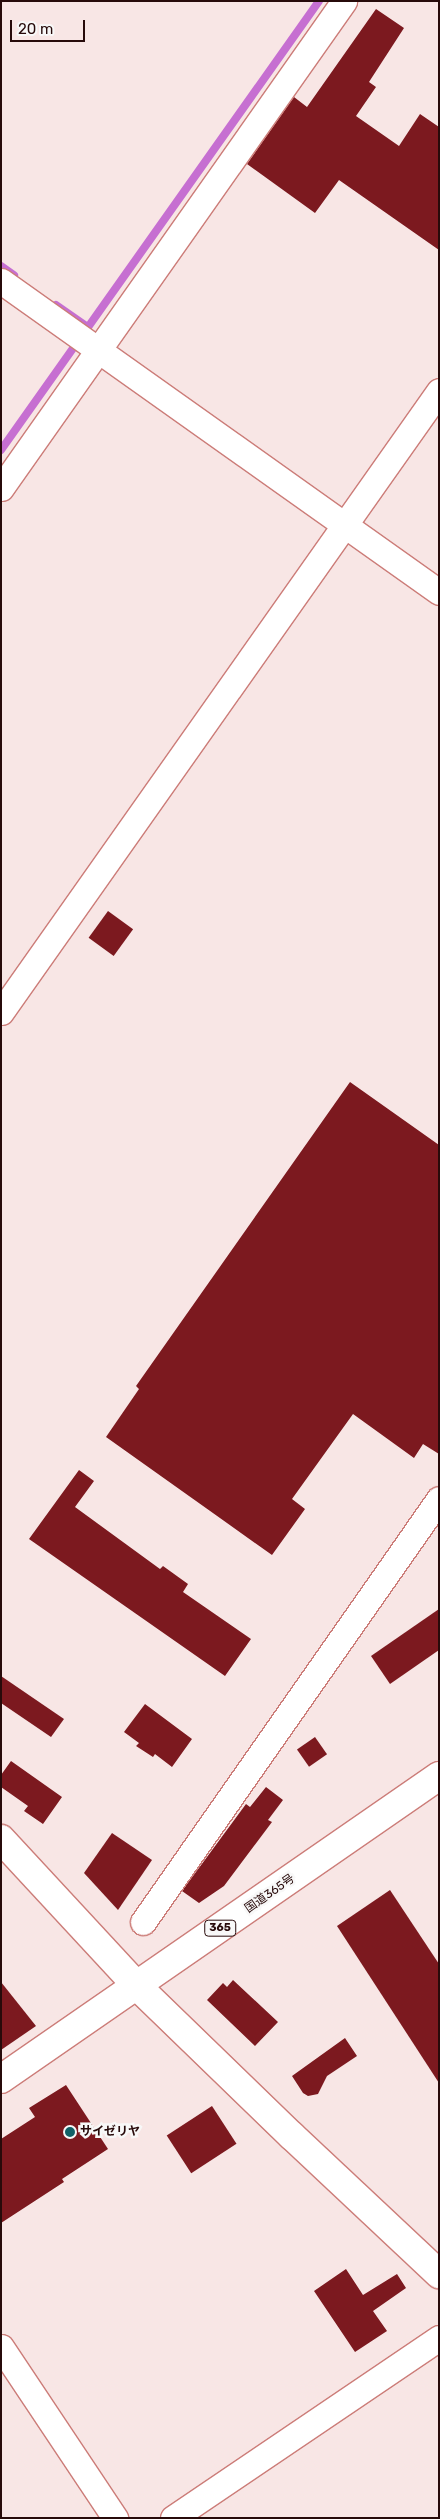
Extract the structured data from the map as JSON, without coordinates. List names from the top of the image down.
{
  "streets": {
    "main road": ["国道365号", "365"]
  },
  "places": ["サイゼリヤ"],
  "scale_bar": "20 m"
}
